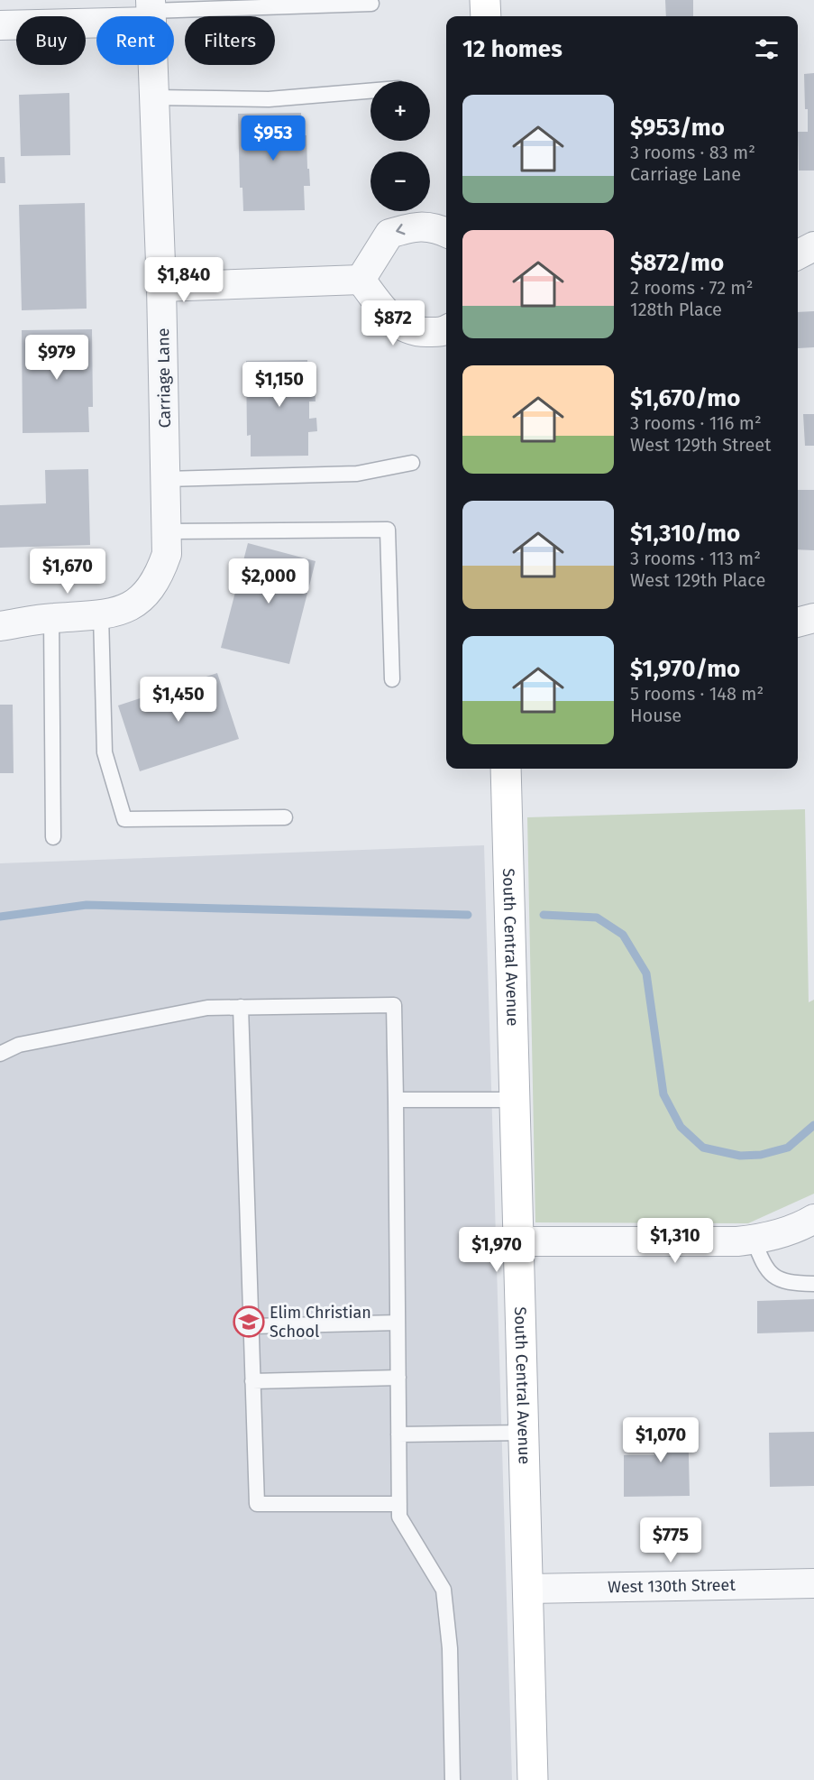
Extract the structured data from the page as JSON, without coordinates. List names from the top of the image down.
{
  "streets": {
    "street": ["Carriage Lane", "South Central Avenue", "West 130th Street"]
  },
  "crossings": [
    ["South Central Avenue", "West 130th Street"]
  ],
  "places": {
    "school or university": ["Elim Christian School"]
  },
  "page": {
    "chip": ["Buy", "Rent", "Filters"],
    "heading": "12 homes",
    "map_buttons": ["+", "−"],
    "list": [
      {
        "name": "$953/mo",
        "note": "3 rooms · 83 m² · Carriage Lane"
      },
      {
        "name": "$872/mo",
        "note": "2 rooms · 72 m² · 128th Place"
      },
      {
        "name": "$1,670/mo",
        "note": "3 rooms · 116 m² · West 129th Street"
      },
      {
        "name": "$1,310/mo",
        "note": "3 rooms · 113 m² · West 129th Place"
      },
      {
        "name": "$1,970/mo",
        "note": "5 rooms · 148 m² · House"
      }
    ],
    "price": [
      "$953",
      "$1,840",
      "$872",
      "$979",
      "$1,150",
      "$1,670",
      "$2,000",
      "$1,450",
      "$1,310",
      "$1,970",
      "$1,070",
      "$775"
    ]
  }
}
